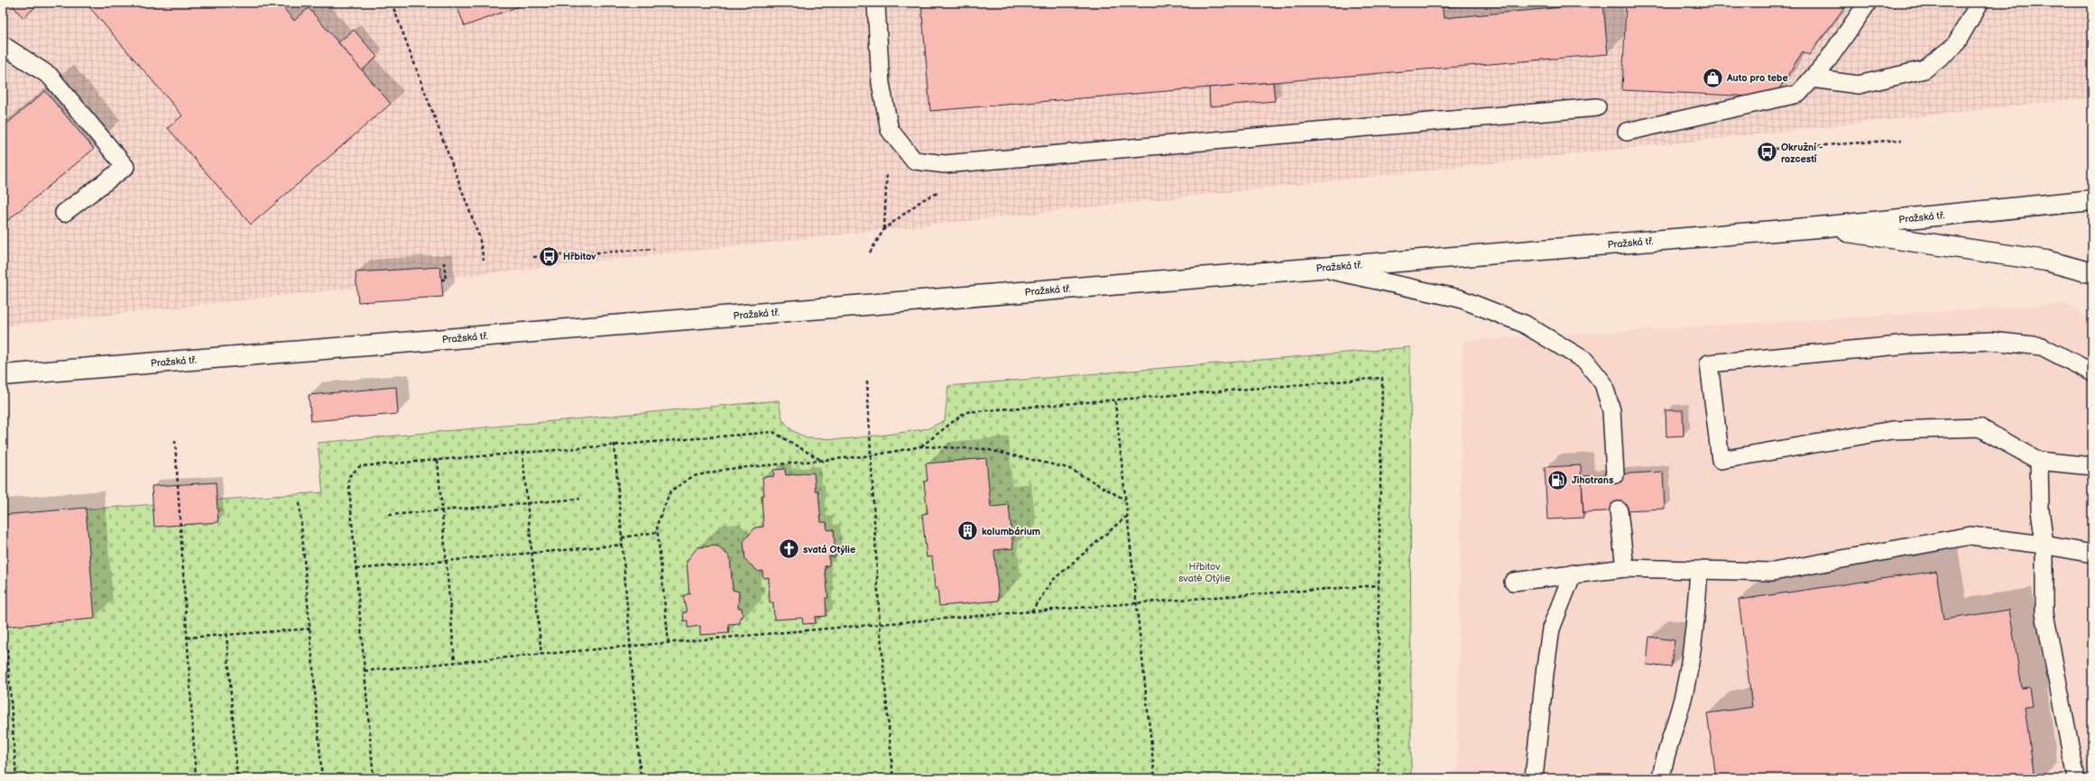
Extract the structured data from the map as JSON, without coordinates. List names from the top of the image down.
{
  "streets": {
    "main road": ["Pražská tř."]
  },
  "parks": ["Hřbitov svaté Otýlie"],
  "places": {
    "shop": ["Auto pro tebe"],
    "bus stop": ["Okružní - rozcestí", "Hřbitov"],
    "fuel station": ["Jihotrans"],
    "building": ["kolumbárium"],
    "church": ["svatá Otýlie"]
  }
}
